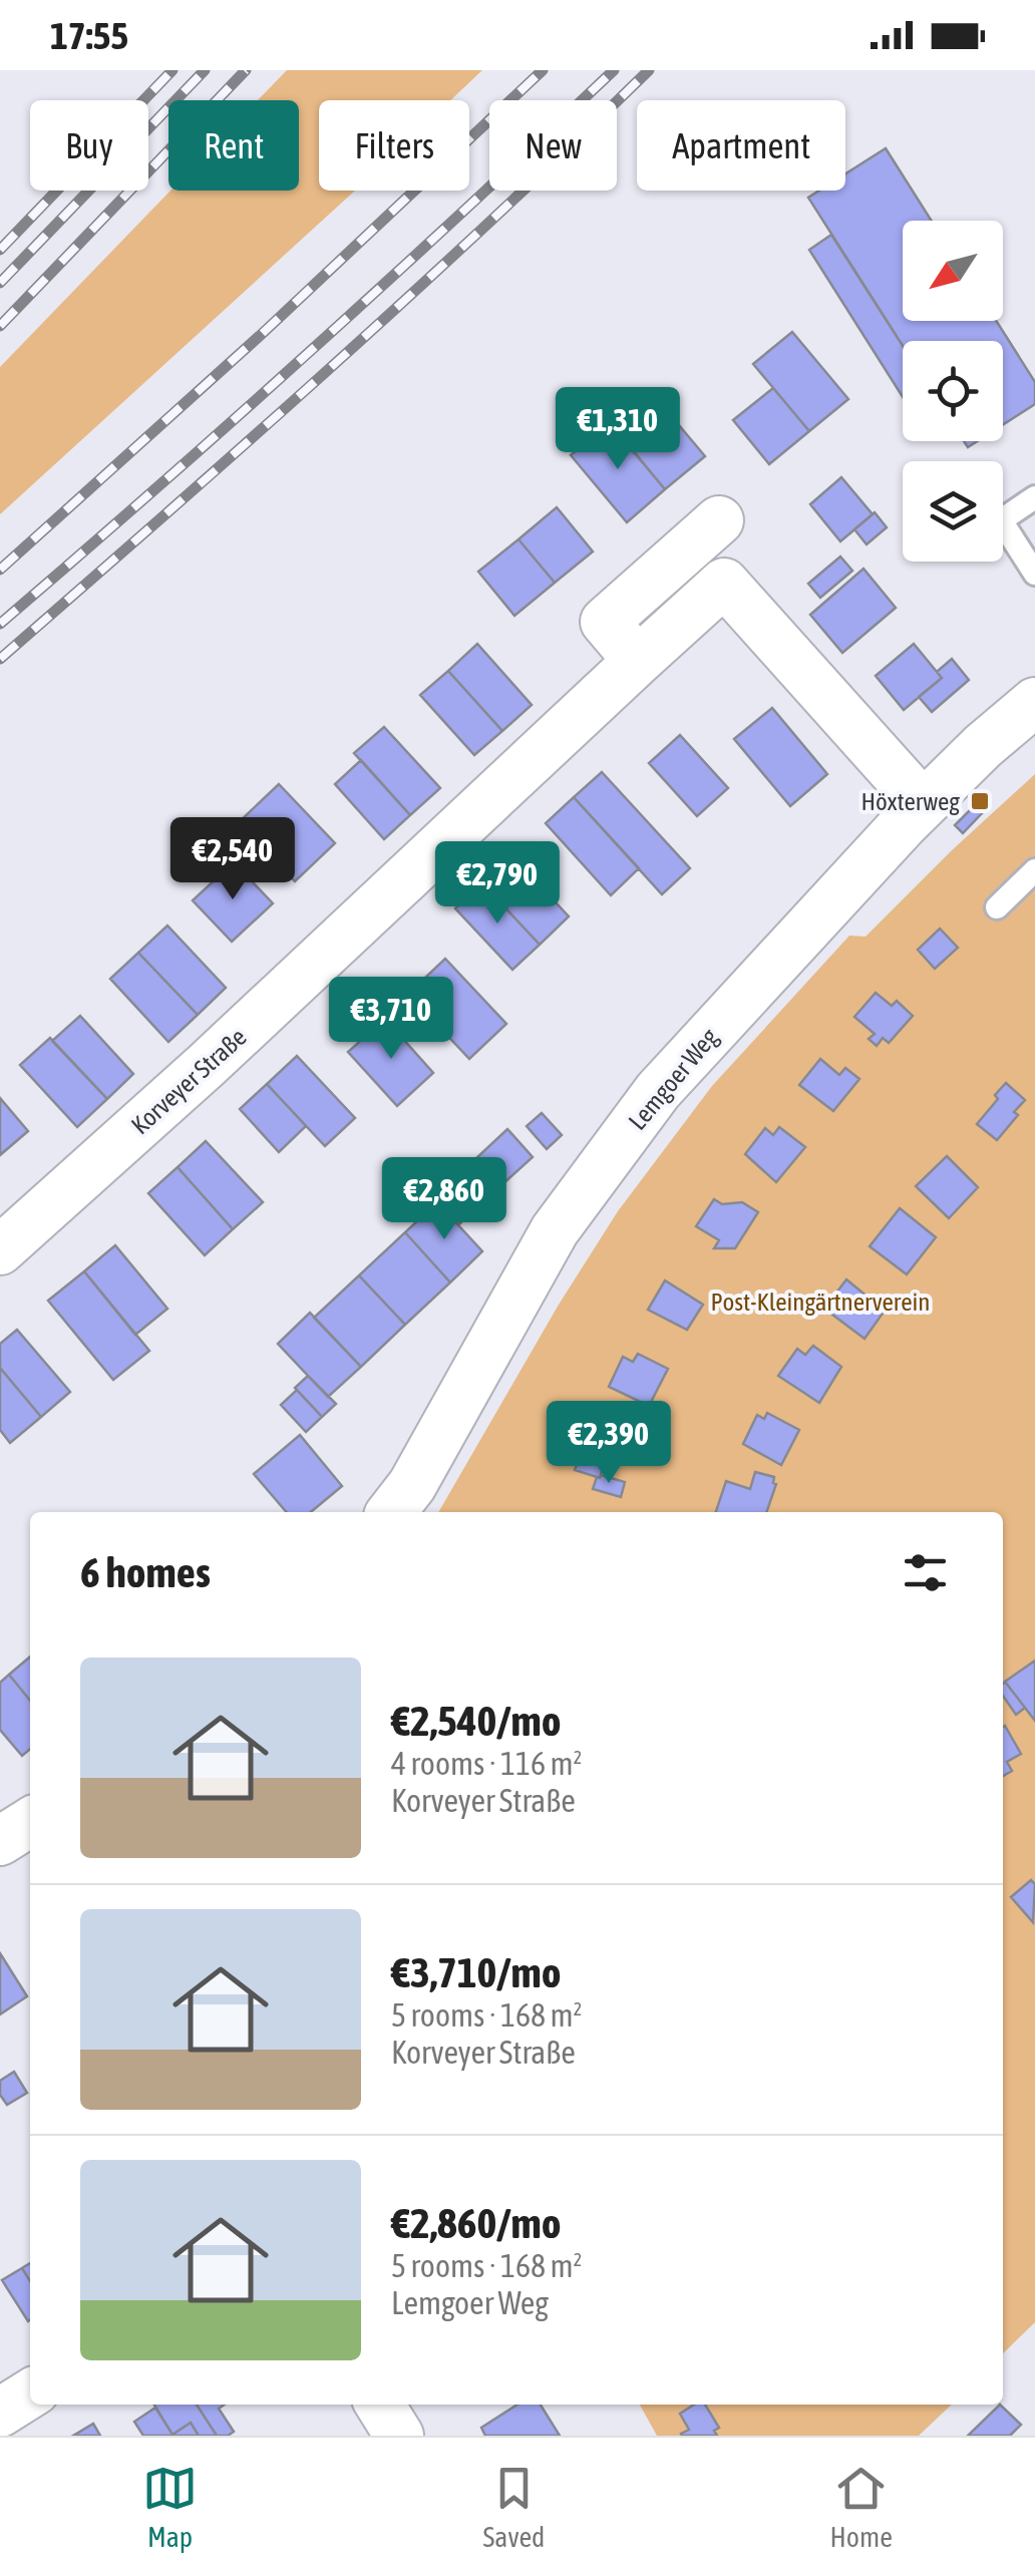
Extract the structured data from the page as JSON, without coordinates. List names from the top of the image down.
{
  "streets": {
    "street": ["Lemgoer Weg", "Korveyer Straße"]
  },
  "parks": ["Post-Kleingärtnerverein"],
  "places": {
    "transit": ["Höxterweg"]
  },
  "north": "bottom left",
  "page": {
    "status": "17:55",
    "chip": [
      "Buy",
      "Rent",
      "Filters",
      "New",
      "Apartment"
    ],
    "price": [
      "€1,310",
      "€2,540",
      "€2,790",
      "€3,710",
      "€2,860",
      "€2,390"
    ],
    "heading": "6 homes",
    "list": [
      {
        "name": "€2,540/mo",
        "note": "4 rooms · 116 m² · Korveyer Straße"
      },
      {
        "name": "€3,710/mo",
        "note": "5 rooms · 168 m² · Korveyer Straße"
      },
      {
        "name": "€2,860/mo",
        "note": "5 rooms · 168 m² · Lemgoer Weg"
      }
    ],
    "tabs": ["Map", "Saved", "Home"]
  }
}
